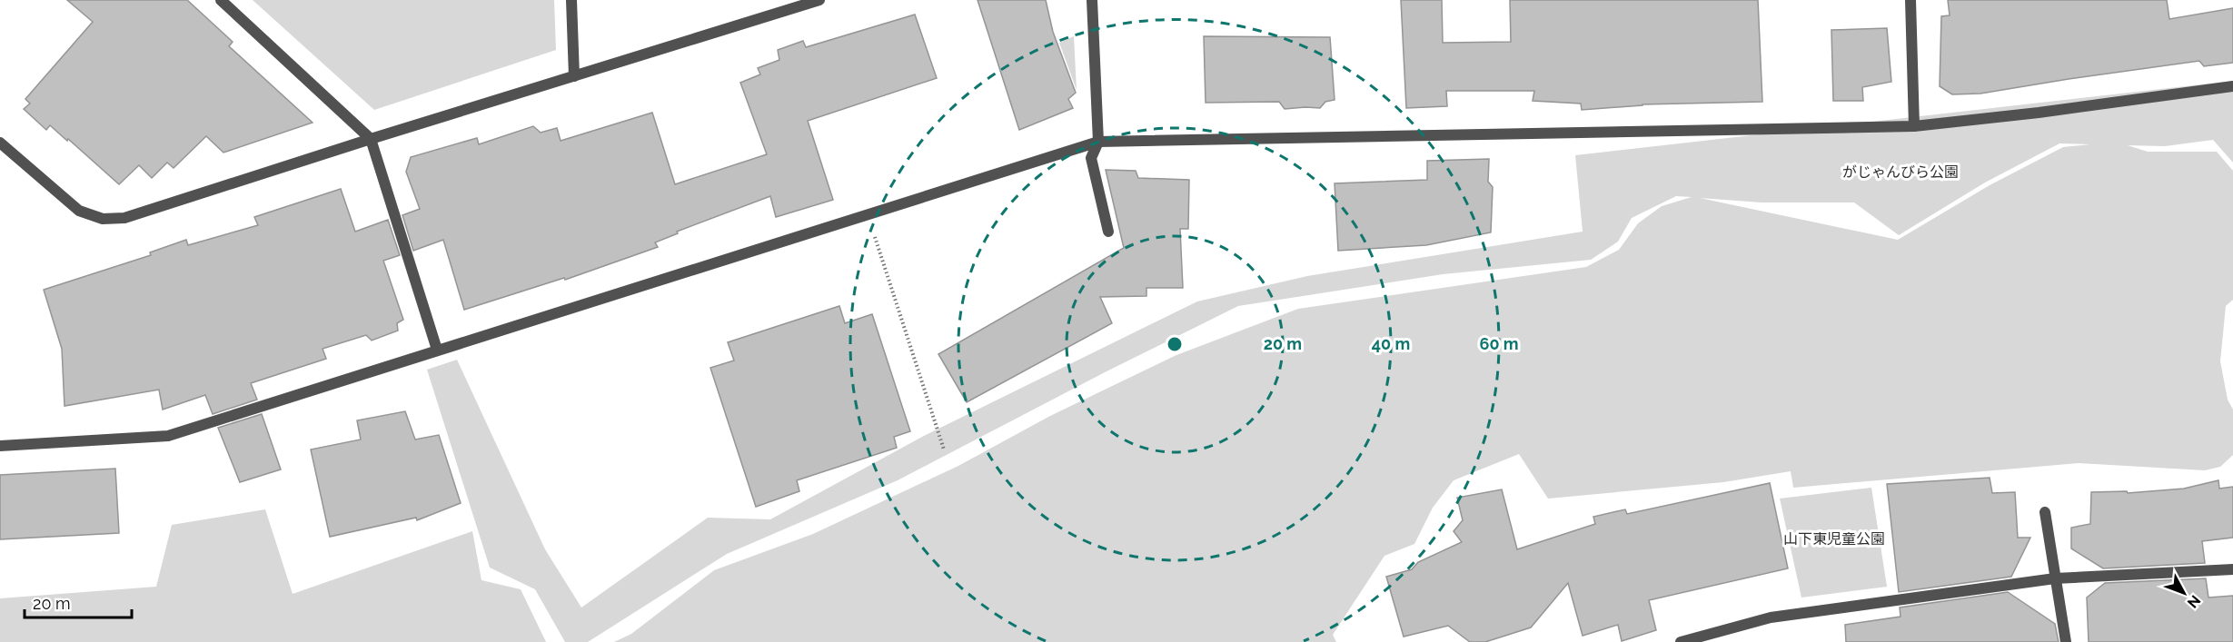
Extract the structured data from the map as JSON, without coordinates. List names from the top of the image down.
{
  "parks": ["がじゃんびら公園", "山下東児童公園"],
  "scale_bar": "20 m",
  "north": "bottom right",
  "rings": ["20 m", "40 m", "60 m"]
}
